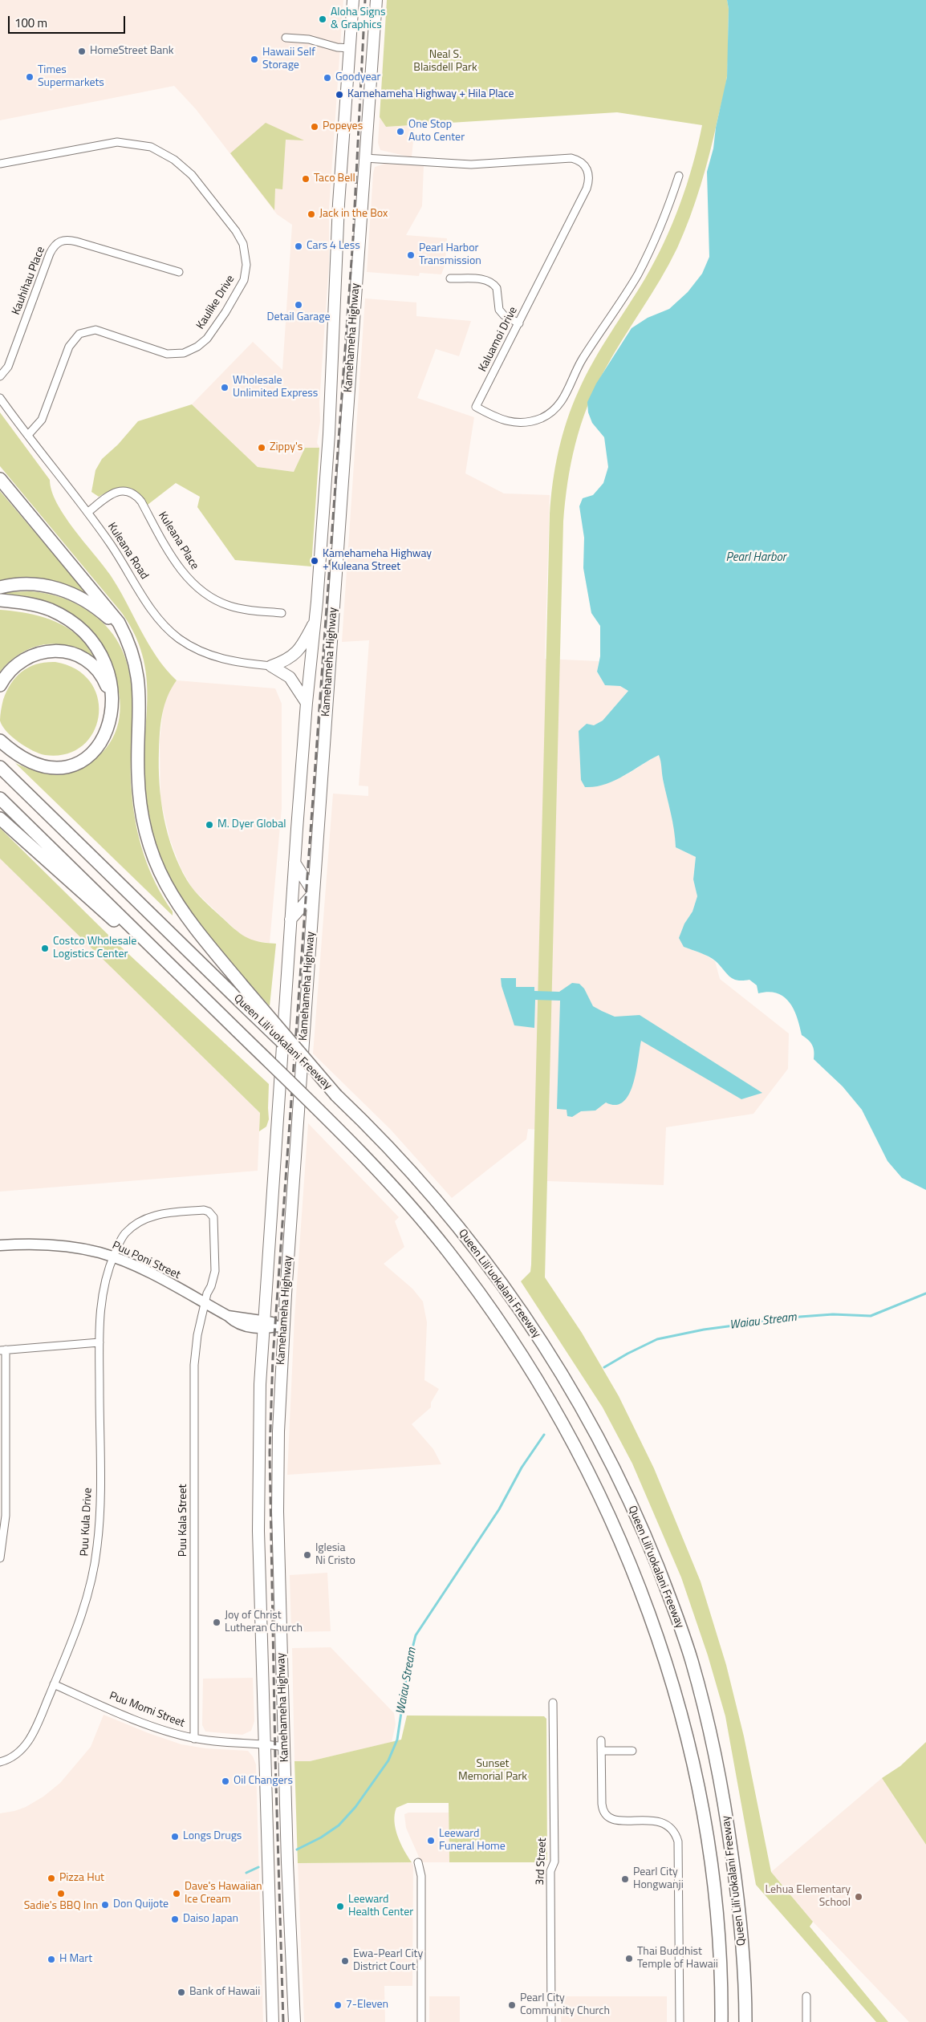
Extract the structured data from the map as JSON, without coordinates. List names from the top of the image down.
{
  "streets": {
    "highway": ["Queen Liliʻuokalani Freeway"],
    "main road": ["Kamehameha Highway"],
    "street": [
      "Kauhihau Place",
      "Kaulike Drive",
      "Kaluamoi Drive",
      "Kuleana Place",
      "Kuleana Road",
      "Puu Poni Street",
      "Puu Kala Street",
      "Puu Kula Drive",
      "Puu Momi Street",
      "3rd Street"
    ]
  },
  "crossings": [
    ["Kaulike Drive", "Kuleana Road"],
    ["Kamehameha Highway", "Kaluamoi Drive"],
    ["Kamehameha Highway", "Puu Poni Street"],
    ["Kamehameha Highway", "Puu Momi Street"],
    ["Kuleana Place", "Kuleana Road"],
    ["Puu Poni Street", "Puu Kala Street"],
    ["Puu Poni Street", "Puu Kula Drive"],
    ["Puu Kala Street", "Puu Kula Drive"],
    ["Puu Kala Street", "Puu Momi Street"],
    ["Puu Kula Drive", "Puu Momi Street"]
  ],
  "water": ["Pearl Harbor", "Waiau Stream"],
  "parks": ["Neal S. Blaisdell Park", "Sunset Memorial Park"],
  "places": [
    "Aloha Signs & Graphics",
    "HomeStreet Bank",
    "Hawaii Self Storage",
    "Times Supermarkets",
    "Goodyear",
    "Kamehameha Highway + Hila Place",
    "Popeyes",
    "One Stop Auto Center",
    "Taco Bell",
    "Jack in the Box",
    "Cars 4 Less",
    "Pearl Harbor Transmission",
    "Detail Garage",
    "Wholesale Unlimited Express",
    "Zippy's",
    "Kamehameha Highway + Kuleana Street",
    "M. Dyer Global",
    "Costco Wholesale Logistics Center",
    "Iglesia Ni Cristo",
    "Joy of Christ Lutheran Church",
    "Oil Changers",
    "Longs Drugs",
    "Leeward Funeral Home",
    "Pizza Hut",
    "Pearl City Hongwanji",
    "Sadie's BBQ Inn",
    "Dave's Hawaiian Ice Cream",
    "Lehua Elementary School",
    "Don Quijote",
    "Leeward Health Center",
    "Daiso Japan",
    "Thai Buddhist Temple of Hawaii",
    "H Mart",
    "Ewa-Pearl City District Court",
    "Bank of Hawaii",
    "7-Eleven",
    "Pearl City Community Church"
  ],
  "scale_bar": "100 m"
}
